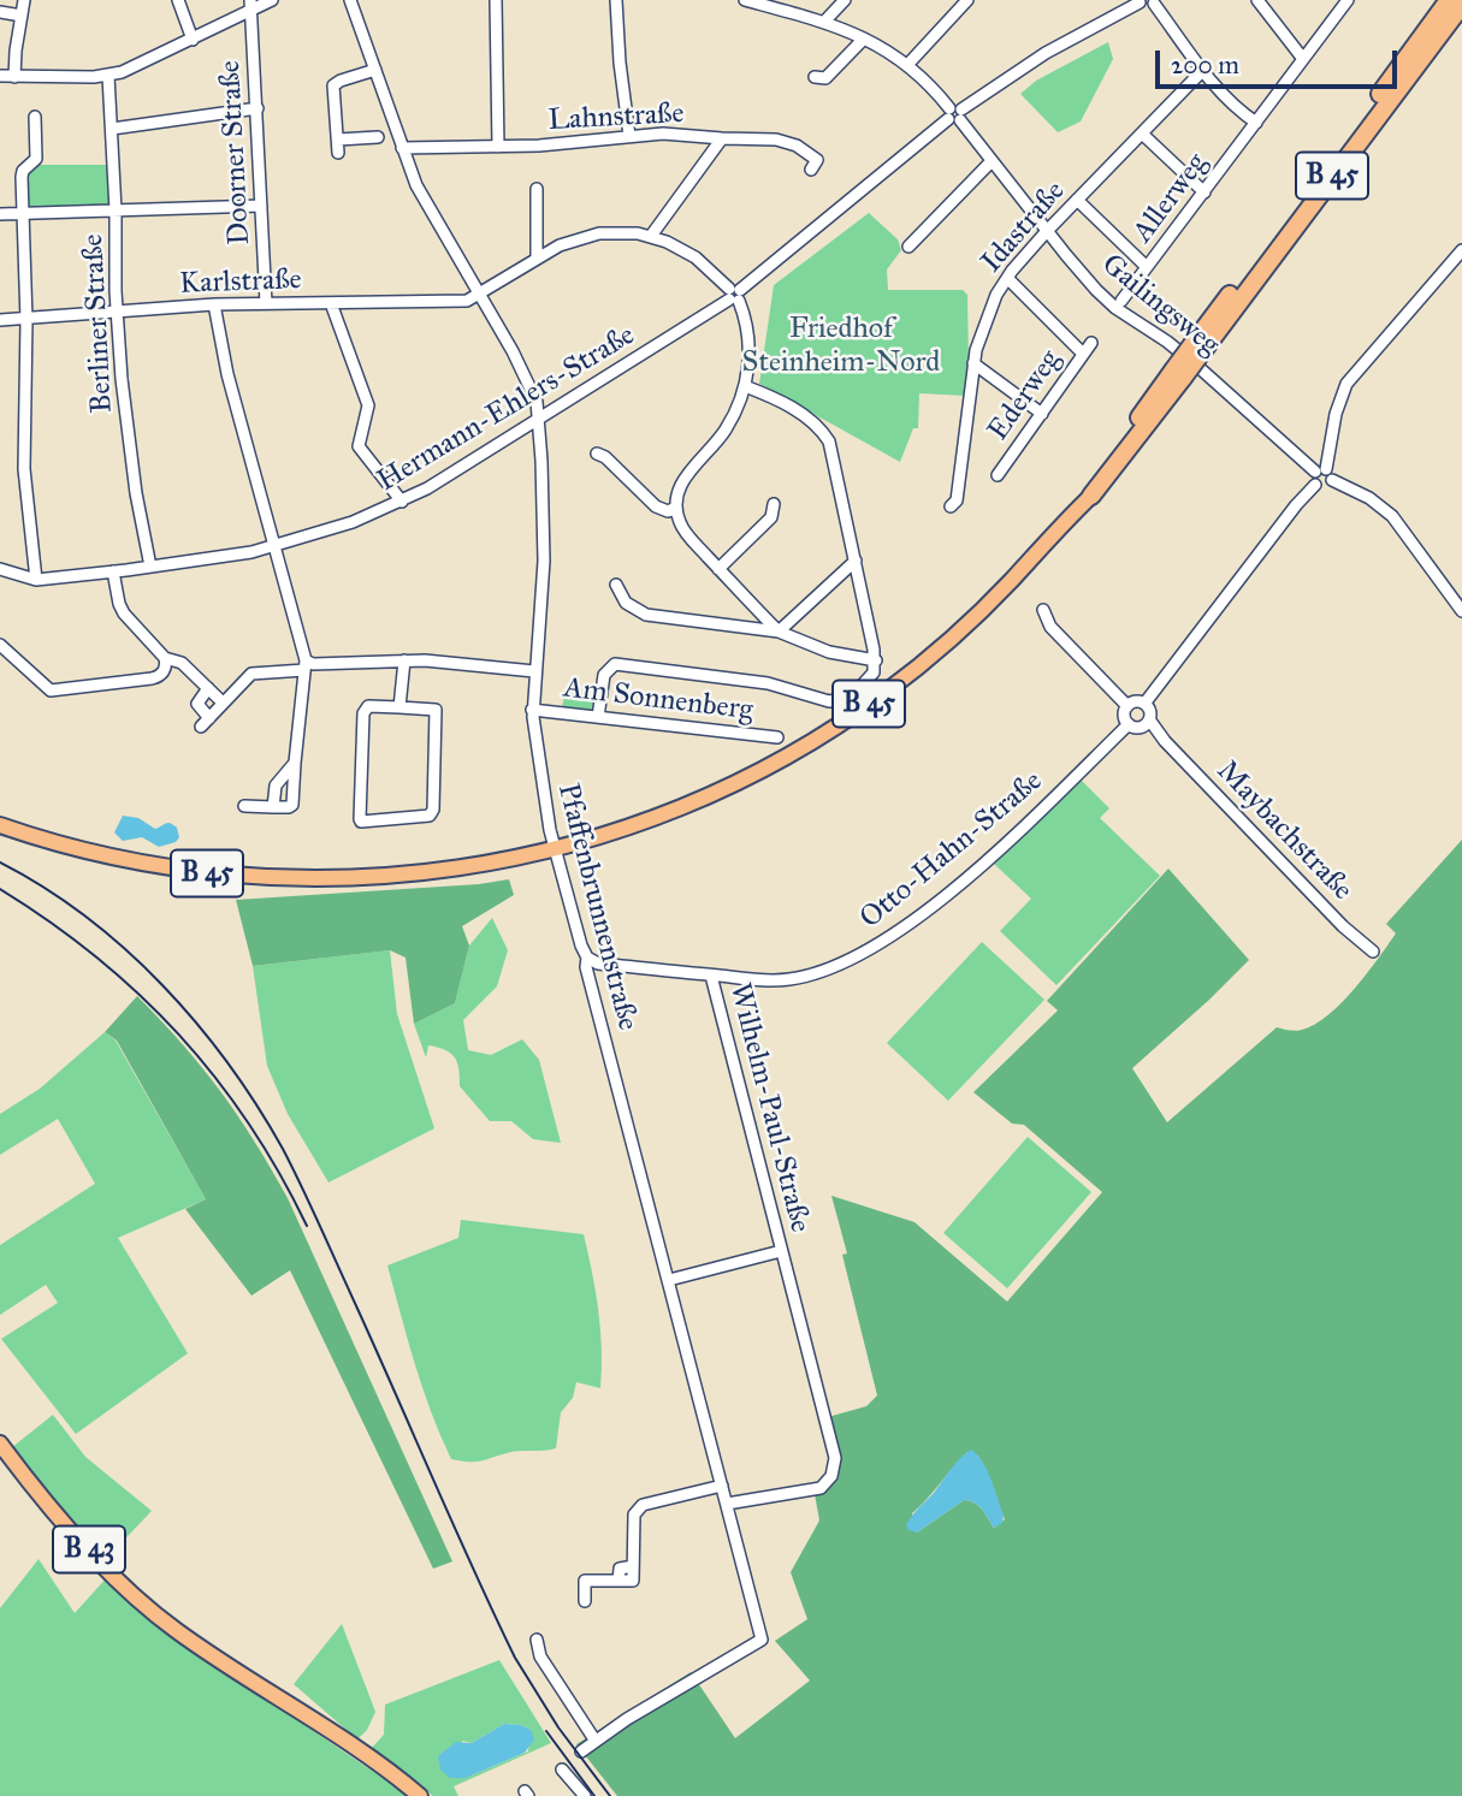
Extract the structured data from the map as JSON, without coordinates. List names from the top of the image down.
{
  "streets": {
    "highway": ["B 45"],
    "main road": ["B 43"],
    "street": [
      "Lahnstraße",
      "Doorner Straße",
      "Allerweg",
      "Idastraße",
      "Karlstraße",
      "Gailingsweg",
      "Berliner Straße",
      "Ederweg",
      "Hermann-Ehlers-Straße",
      "Am Sonnenberg",
      "Maybachstraße",
      "Otto-Hahn-Straße",
      "Pfaffenbrunnenstraße",
      "Wilhelm-Paul-Straße"
    ]
  },
  "crossings": [
    ["Lahnstraße", "Pfaffenbrunnenstraße"],
    ["Doorner Straße", "Karlstraße"],
    ["B 45", "Pfaffenbrunnenstraße"],
    ["Idastraße", "Gailingsweg"],
    ["Karlstraße", "Berliner Straße"],
    ["Karlstraße", "Pfaffenbrunnenstraße"],
    ["Gailingsweg", "Hermann-Ehlers-Straße"],
    ["Berliner Straße", "Hermann-Ehlers-Straße"],
    ["Hermann-Ehlers-Straße", "Pfaffenbrunnenstraße"],
    ["Am Sonnenberg", "Pfaffenbrunnenstraße"],
    ["Maybachstraße", "Otto-Hahn-Straße"],
    ["Otto-Hahn-Straße", "Pfaffenbrunnenstraße"],
    ["Otto-Hahn-Straße", "Wilhelm-Paul-Straße"],
    ["Pfaffenbrunnenstraße", "Wilhelm-Paul-Straße"]
  ],
  "parks": ["Friedhof Steinheim-Nord"],
  "scale_bar": "200 m"
}
